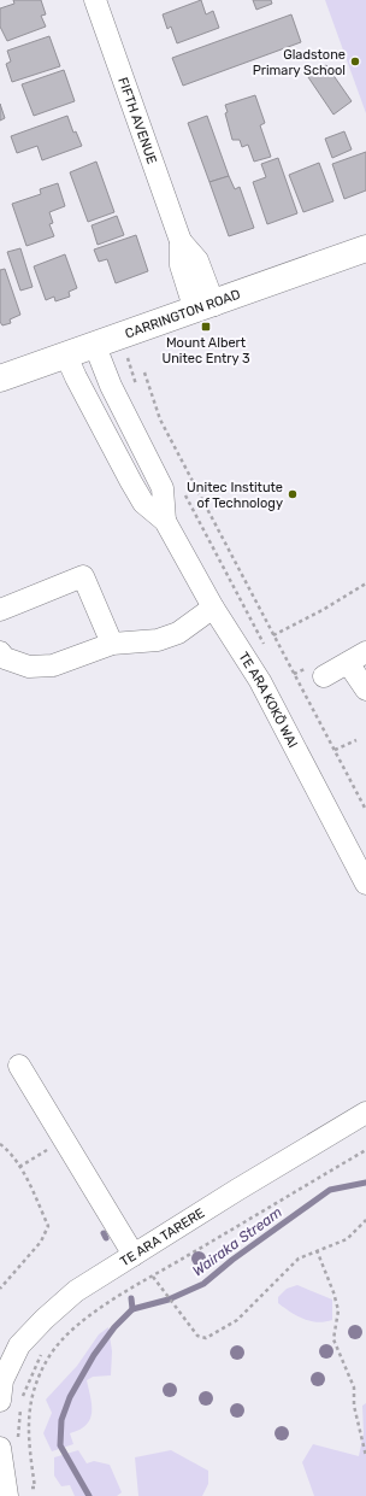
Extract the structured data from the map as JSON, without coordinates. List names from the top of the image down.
{
  "streets": {
    "main road": ["CARRINGTON ROAD"],
    "street": ["FIFTH AVENUE", "TE ARA KOKŌ WAI", "TE ARA TARERE"]
  },
  "crossings": [
    ["FIFTH AVENUE", "CARRINGTON ROAD"],
    ["CARRINGTON ROAD", "TE ARA KOKŌ WAI"]
  ],
  "water": ["Wairaka Stream"],
  "places": {
    "other": ["Gladstone Primary School", "Unitec Institute of Technology"],
    "transit": ["Mount Albert Unitec Entry 3"]
  }
}
